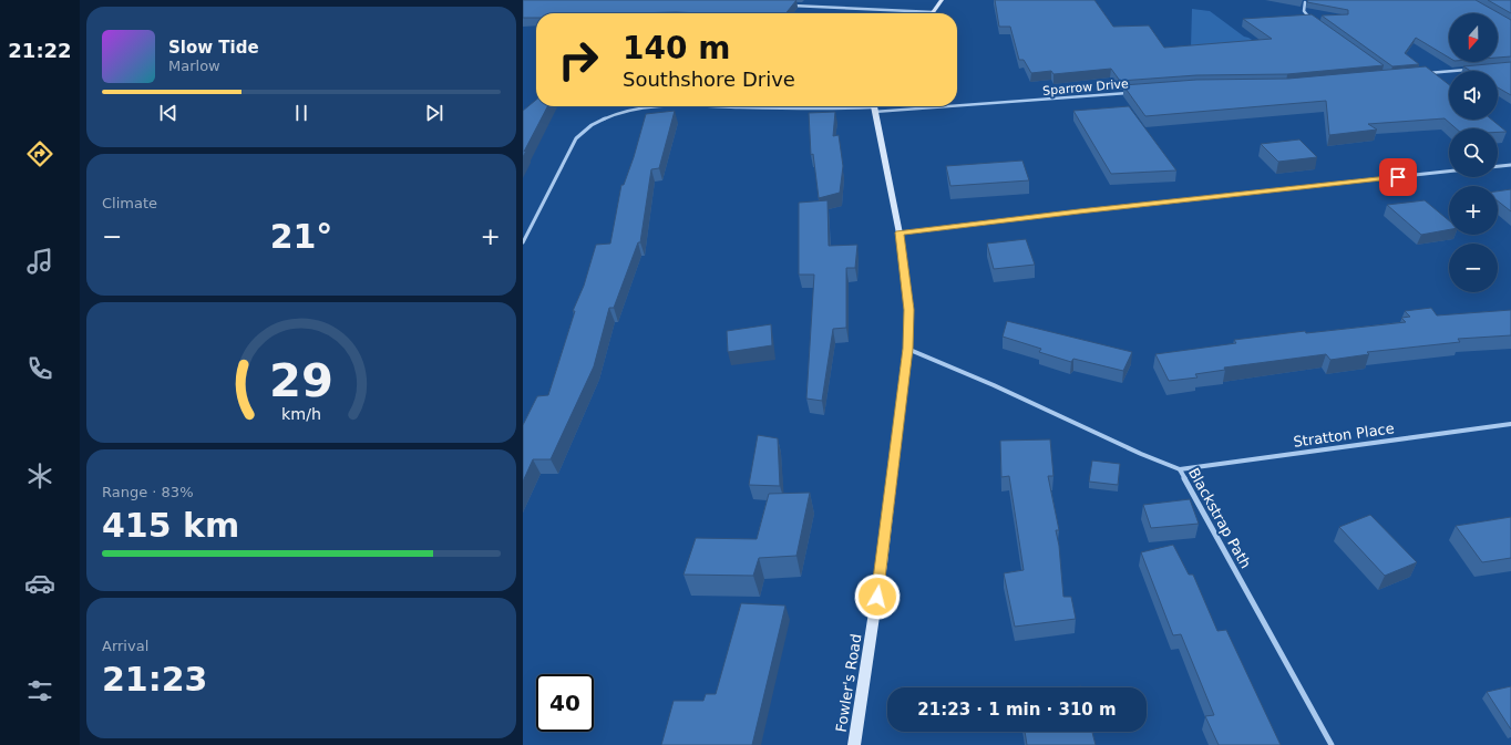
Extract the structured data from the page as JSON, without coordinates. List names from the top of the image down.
{
  "streets": {
    "street": [
      "Sparrow Drive",
      "Stratton Place",
      "Blackstrap Path",
      "Fowler's Road"
    ]
  },
  "crossings": [
    ["Sparrow Drive", "Fowler's Road"],
    ["Stratton Place", "Blackstrap Path"],
    ["Blackstrap Path", "Fowler's Road"]
  ],
  "north": "bottom",
  "page": {
    "tabs": "21:22",
    "map_buttons": ["+", "−"],
    "turn": ["140 m", "Southshore Drive"],
    "song": ["Slow Tide", "Marlow"],
    "tile": [
      "Climate",
      ["Range · 83%", "415 km"],
      ["Arrival", "21:23"]
    ],
    "heat": ["−", "21°", "+"],
    "limit": "40",
    "trip": "21:23 · 1 min · 310 m",
    "gauge": ["29", "km/h"]
  }
}
